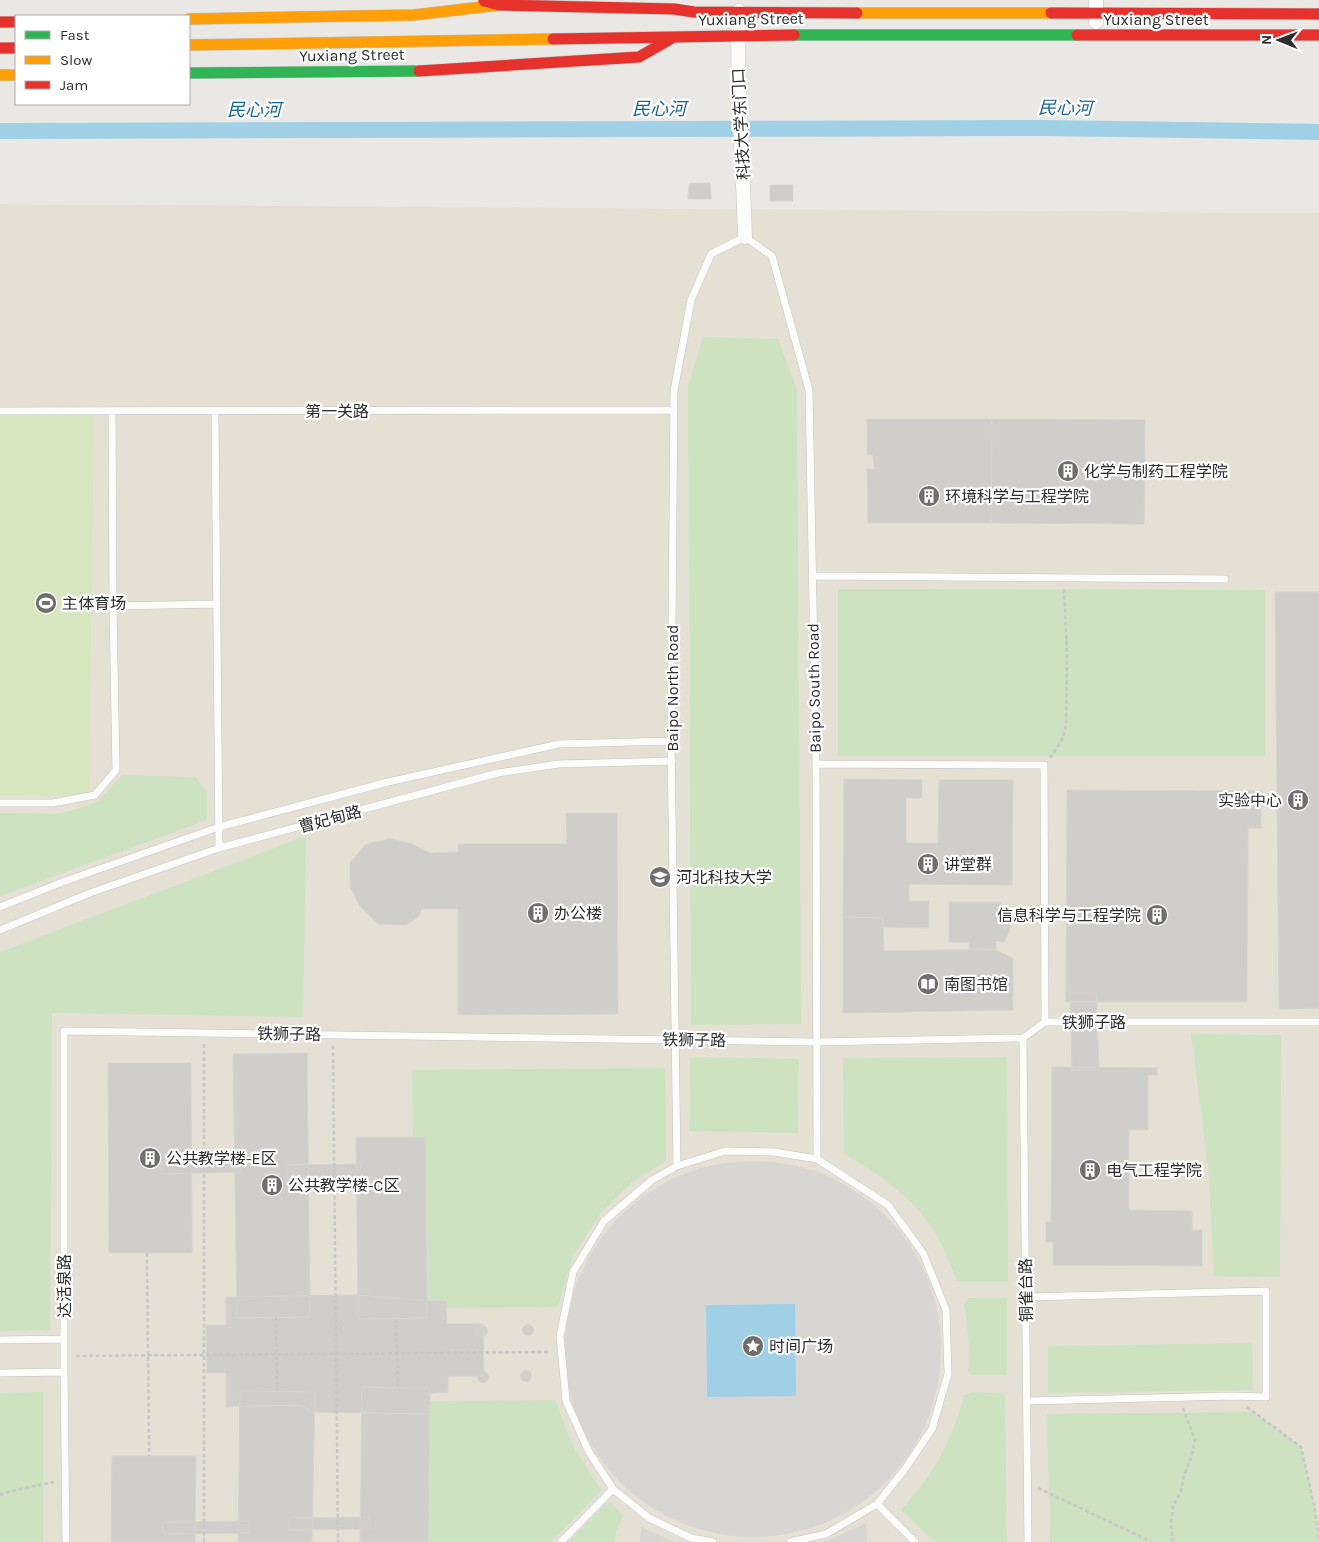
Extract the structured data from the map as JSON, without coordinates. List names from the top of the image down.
{
  "streets": {
    "main road": ["Yuxiang Street"],
    "street": ["科技大学东门口"],
    "lane": [
      "第一关路",
      "Baipo North Road",
      "Baipo South Road",
      "曹妃甸路",
      "铁狮子路",
      "达活泉路",
      "铜雀台路"
    ]
  },
  "crossings": [
    ["Yuxiang Street", "科技大学东门口"],
    ["科技大学东门口", "Baipo North Road"],
    ["科技大学东门口", "Baipo South Road"],
    ["第一关路", "Baipo North Road"],
    ["Baipo North Road", "Baipo South Road"],
    ["Baipo North Road", "曹妃甸路"],
    ["Baipo North Road", "铁狮子路"],
    ["Baipo South Road", "铁狮子路"],
    ["铁狮子路", "达活泉路"],
    ["铁狮子路", "铜雀台路"]
  ],
  "water": ["民心河"],
  "places": {
    "building": [
      "化学与制药工程学院",
      "环境科学与工程学院",
      "实验中心",
      "讲堂群",
      "办公楼",
      "信息科学与工程学院",
      "公共教学楼-E区",
      "电气工程学院",
      "公共教学楼-C区"
    ],
    "sports": ["主体育场"],
    "school or university": ["河北科技大学"],
    "library": ["南图书馆"],
    "place": ["时间广场"]
  },
  "legend": ["Fast", "Slow", "Jam"],
  "north": "left"
}
